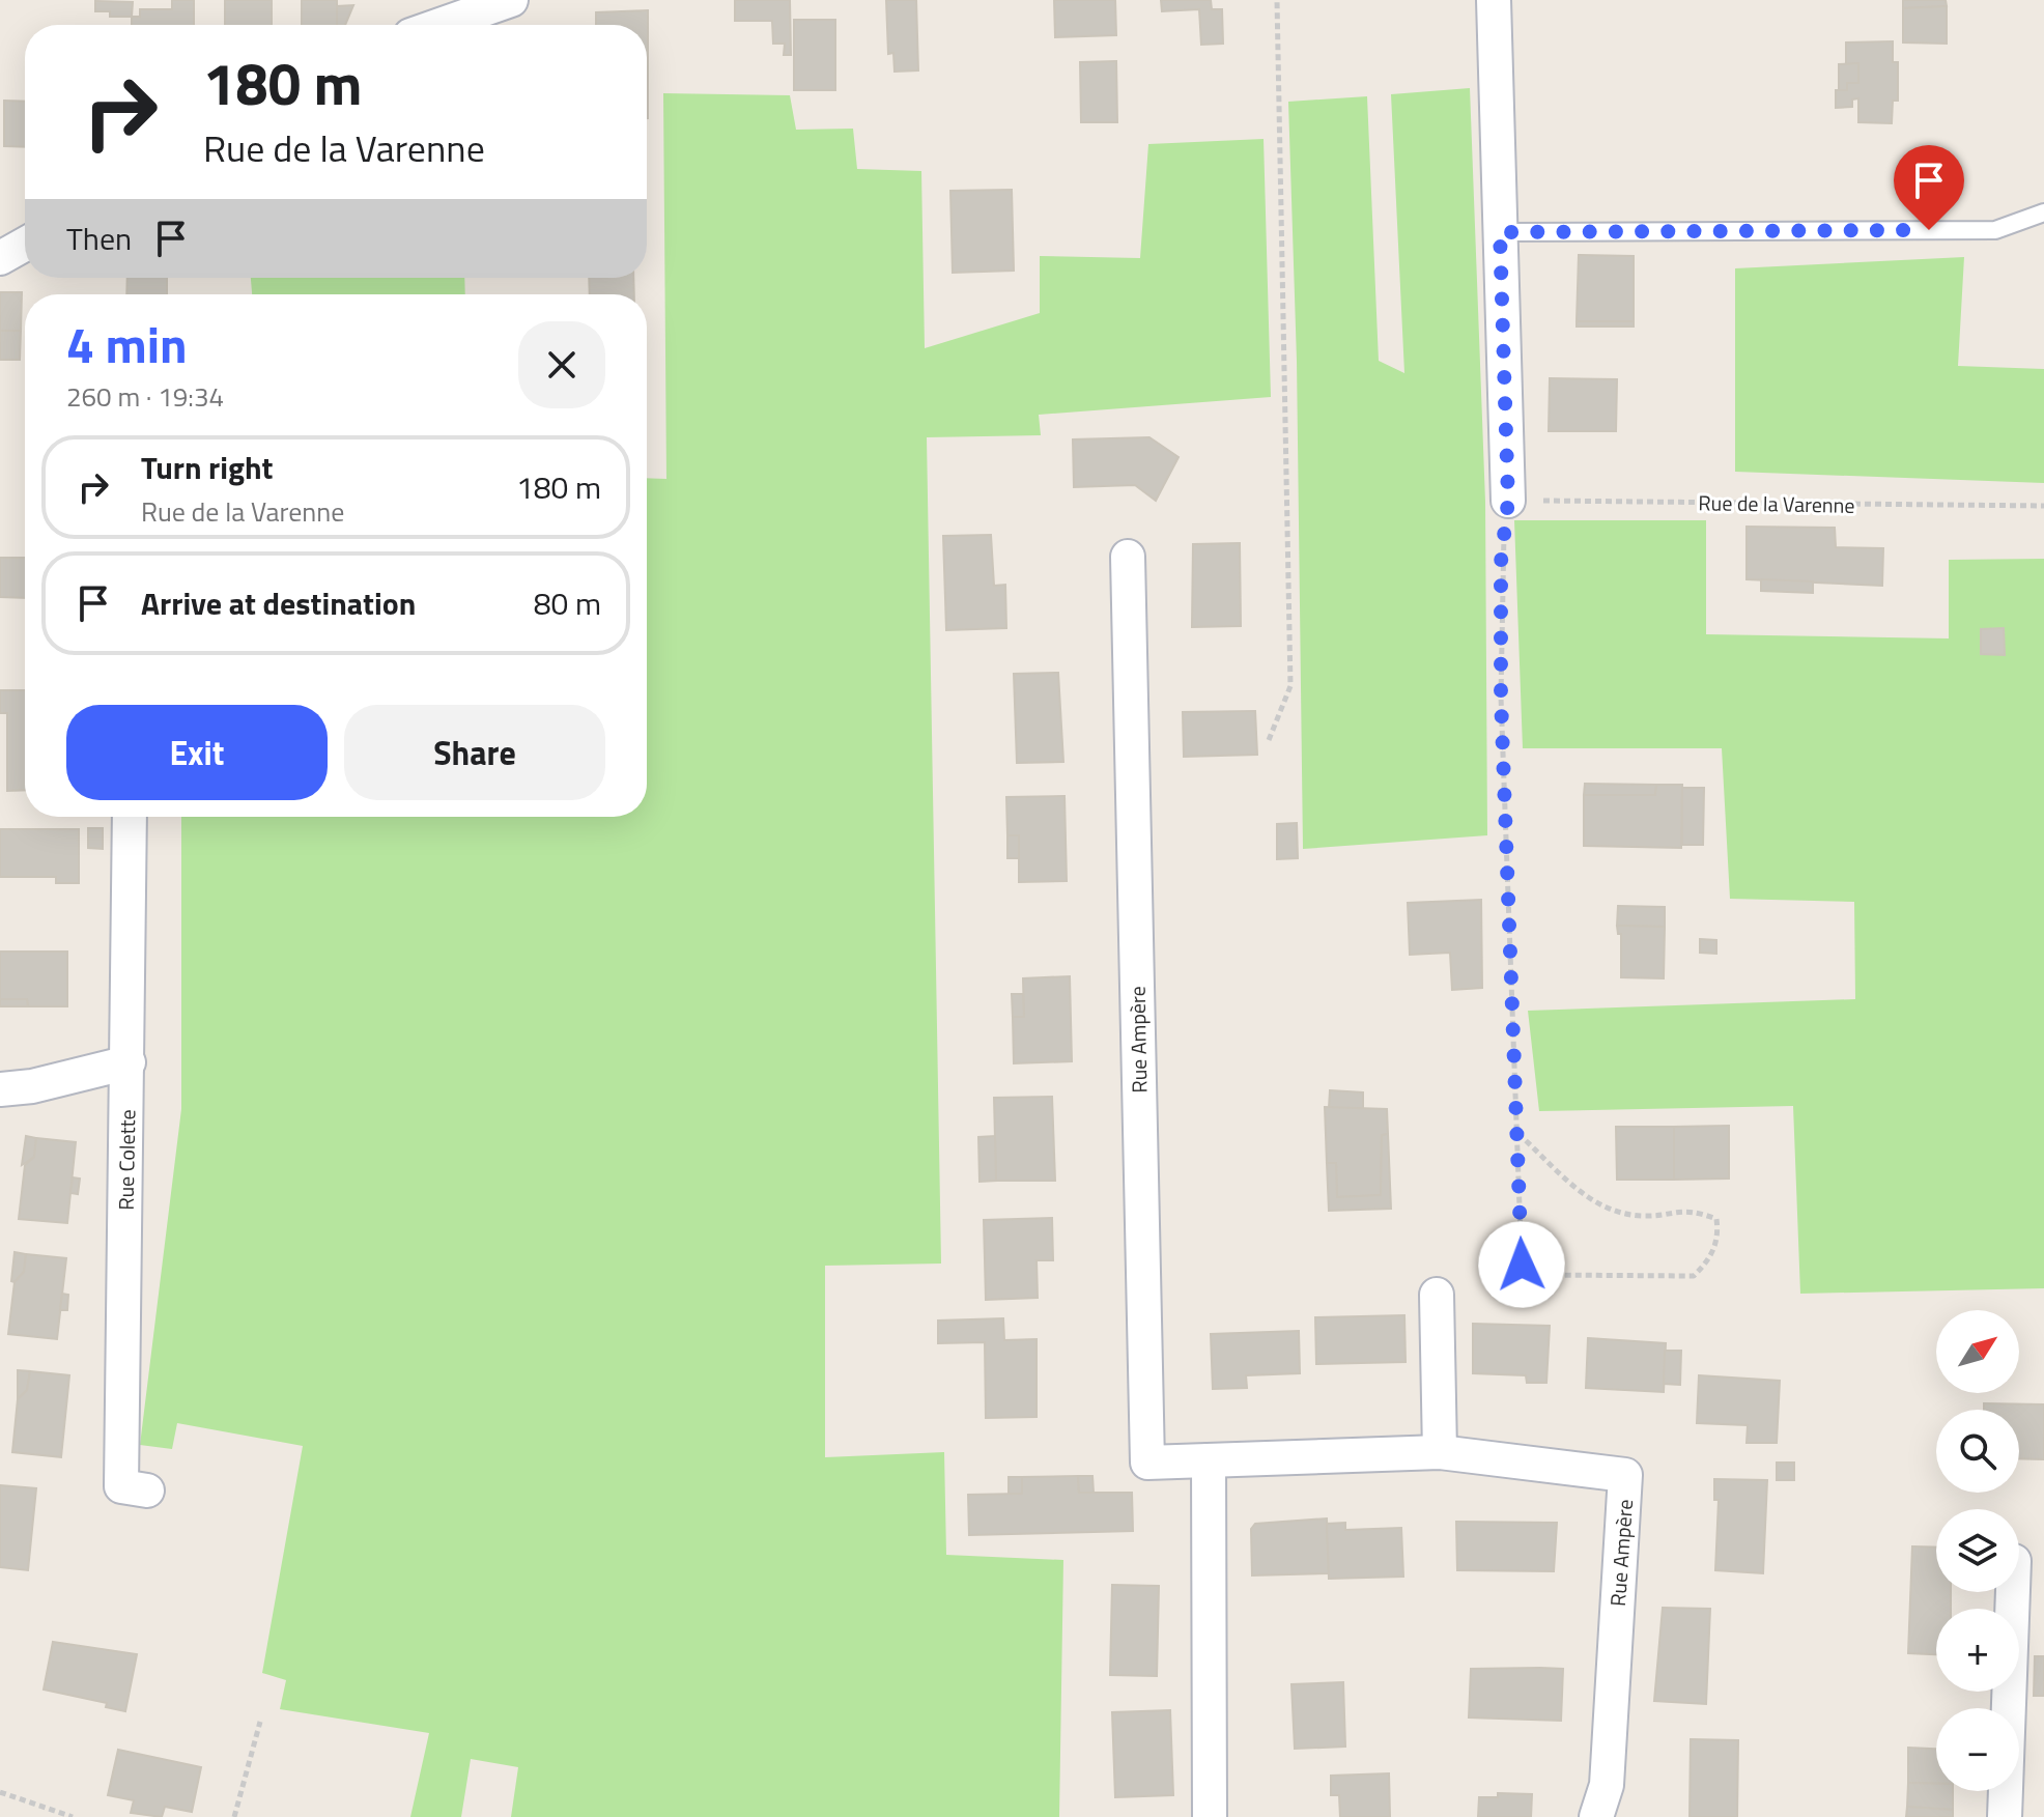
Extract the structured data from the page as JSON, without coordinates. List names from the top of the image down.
{
  "streets": {
    "street": ["Rue Ampère", "Rue Colette"],
    "path": ["Rue de la Varenne"]
  },
  "north": "top right",
  "page": {
    "turn": ["180 m", "Rue de la Varenne"],
    "then": "Then",
    "heading": ["4 min", "260 m · 19:34"],
    "list": [
      {
        "name": "Turn right",
        "note": "Rue de la Varenne",
        "value": "180 m"
      },
      {
        "name": "Arrive at destination",
        "value": "80 m"
      }
    ],
    "buttons": ["Exit", "Share"],
    "map_buttons": ["+", "−"]
  }
}
